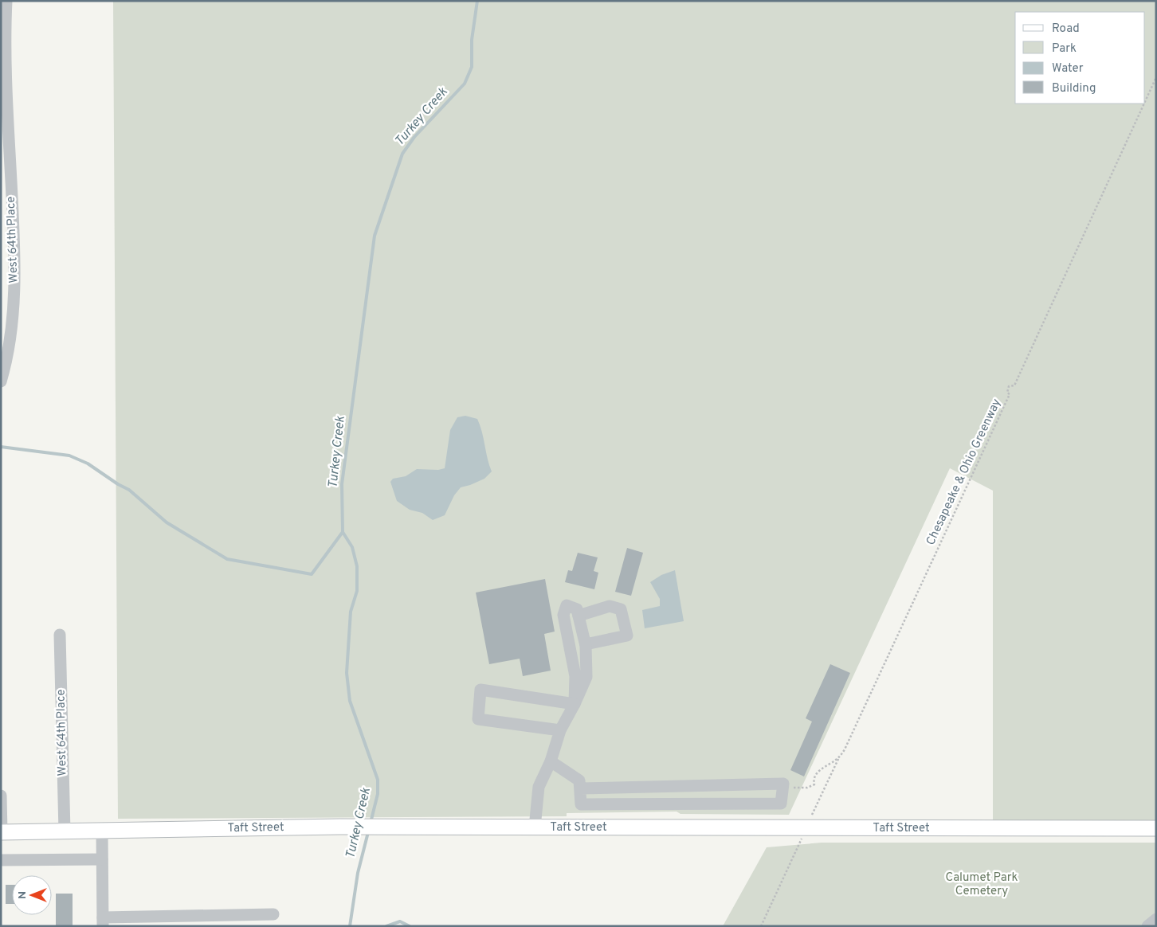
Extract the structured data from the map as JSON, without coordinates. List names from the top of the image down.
{
  "streets": {
    "main road": ["Taft Street"],
    "street": ["West 64th Place"],
    "path": ["Chesapeake & Ohio Greenway"]
  },
  "crossings": [
    ["West 64th Place", "Taft Street"]
  ],
  "water": ["Turkey Creek"],
  "parks": ["Calumet Park Cemetery"],
  "legend": [
    "Road",
    "Park",
    "Water",
    "Building"
  ],
  "north": "left"
}
